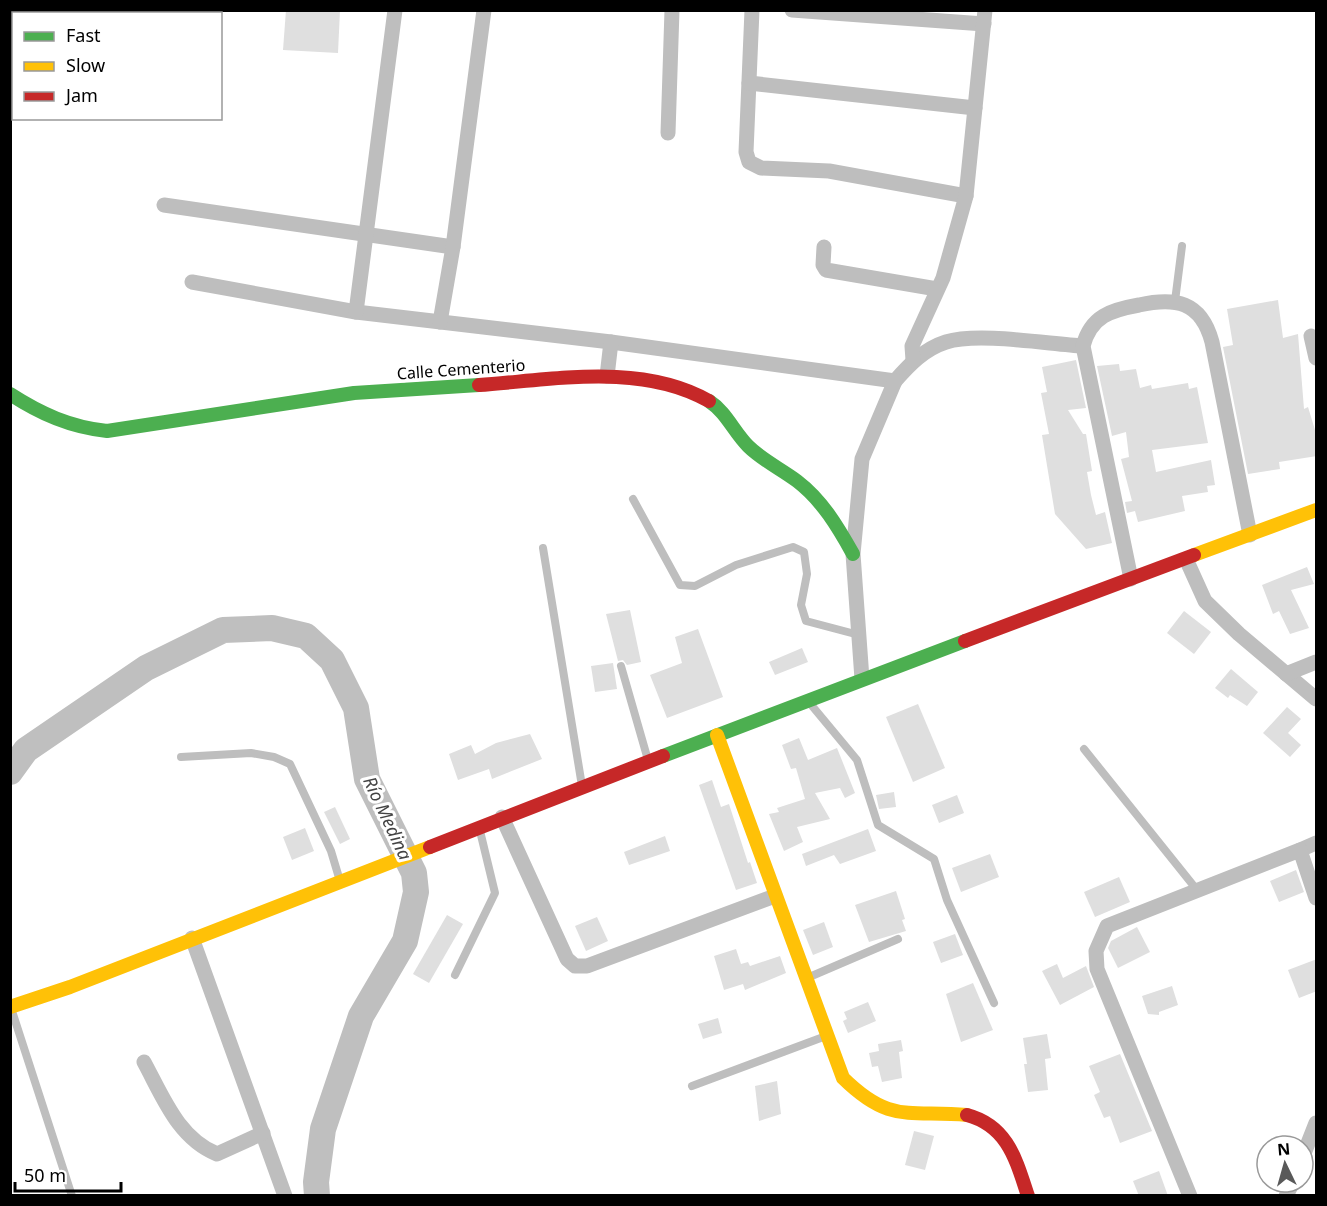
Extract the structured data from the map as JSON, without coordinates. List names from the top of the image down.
{
  "streets": {
    "street": ["Calle Cementerio"]
  },
  "water": ["Río Medina"],
  "legend": ["Fast", "Slow", "Jam"],
  "scale_bar": "50 m",
  "north": "top"
}
